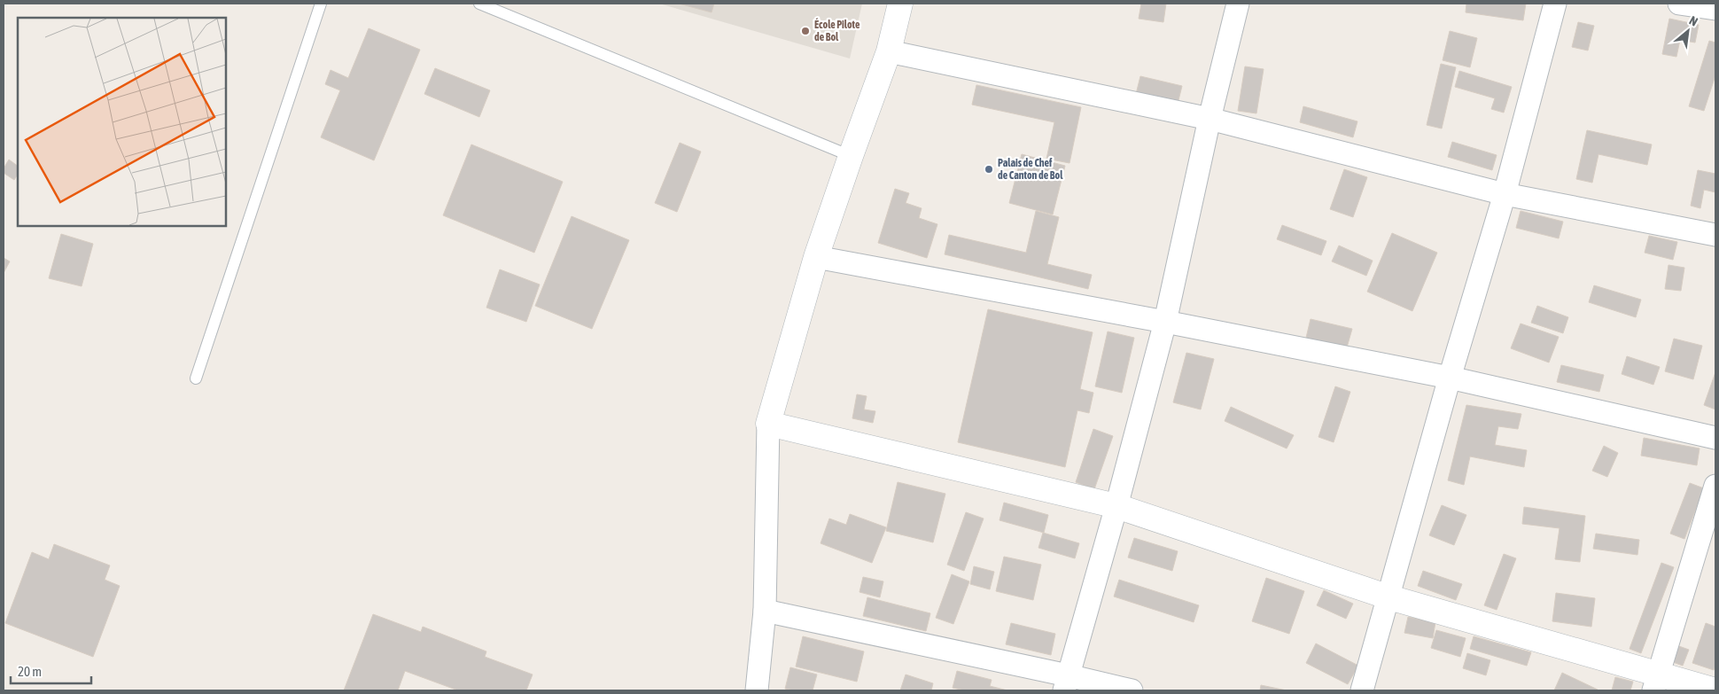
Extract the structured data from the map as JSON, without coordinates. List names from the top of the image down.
{
  "places": ["École Pilote de Bol", "Palais de Chef de Canton de Bol"],
  "scale_bar": "20 m",
  "north": "top right"
}
